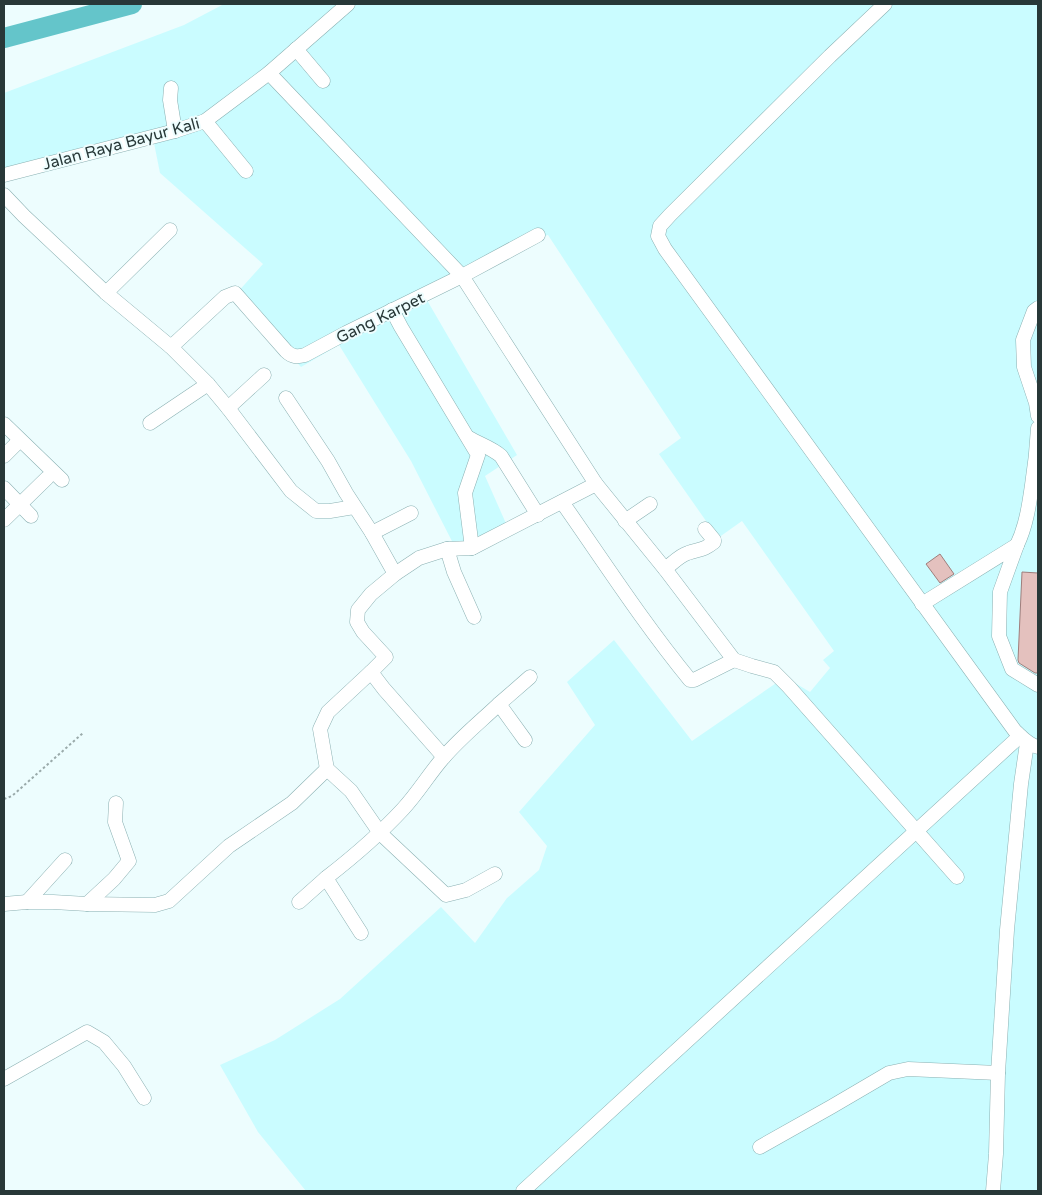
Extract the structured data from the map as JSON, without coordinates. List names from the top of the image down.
{
  "streets": {
    "street": ["Jalan Raya Bayur Kali", "Gang Karpet"]
  }
}
